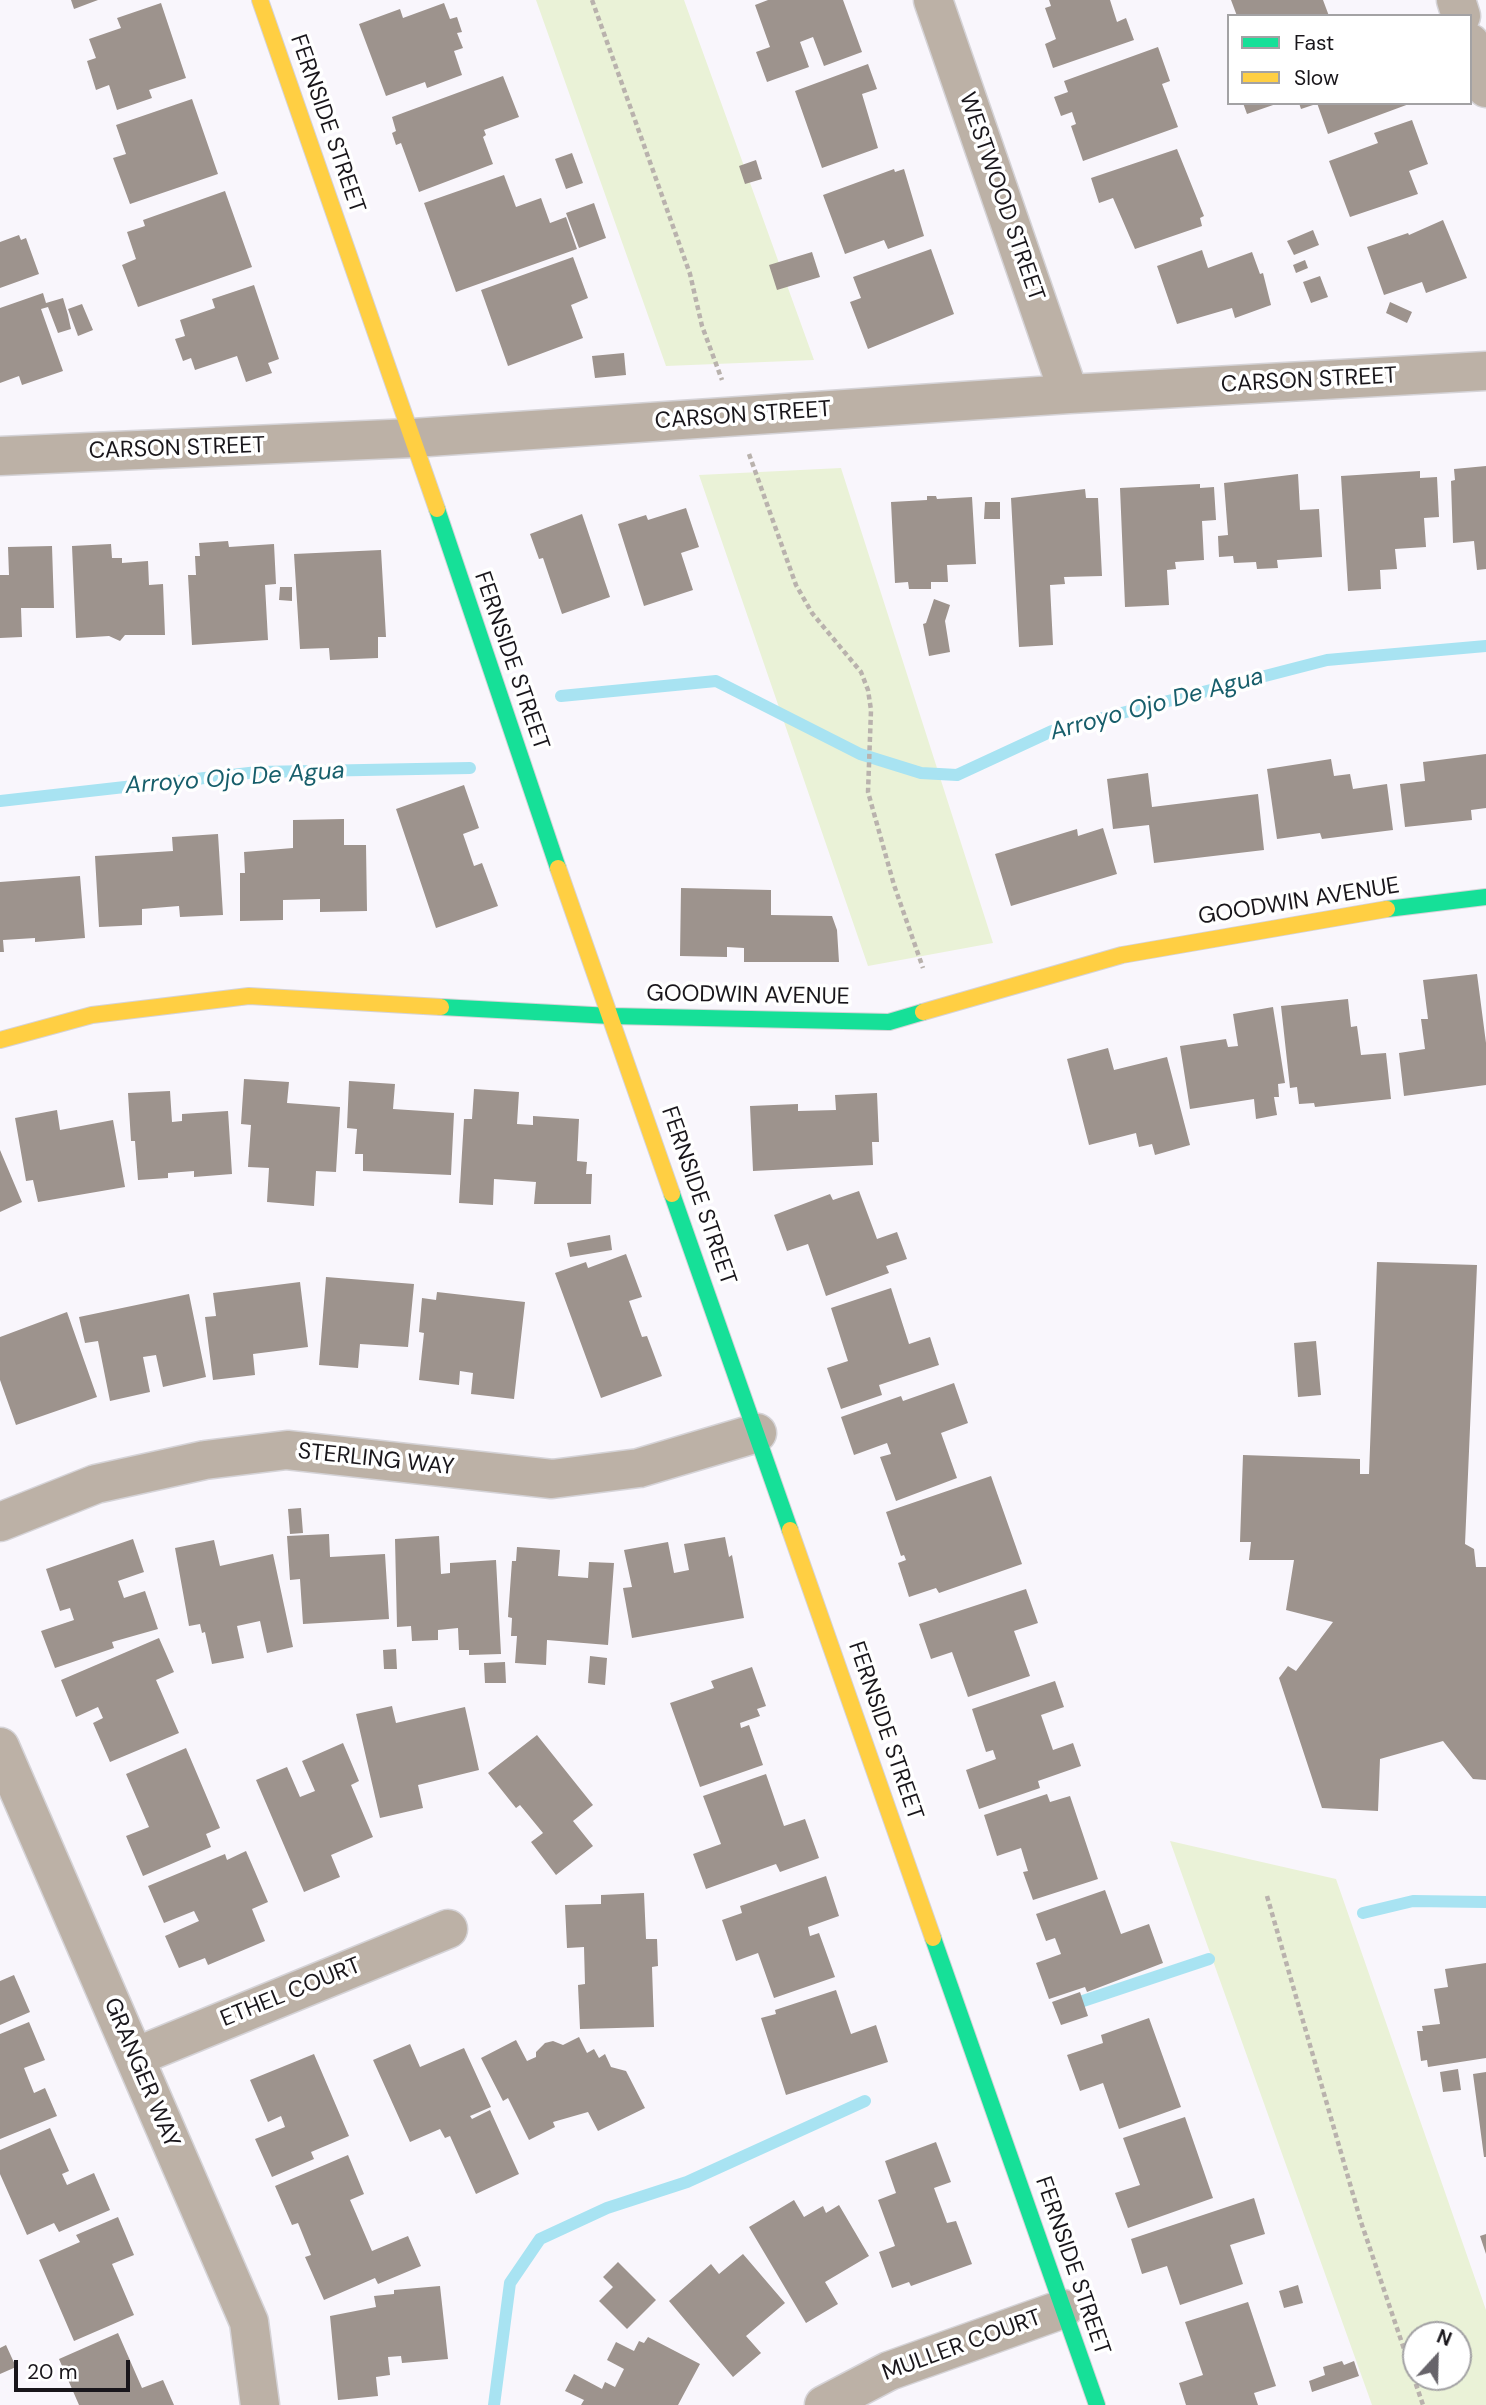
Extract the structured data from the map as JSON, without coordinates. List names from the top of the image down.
{
  "streets": {
    "street": [
      "FERNSIDE STREET",
      "WESTWOOD STREET",
      "CARSON STREET",
      "GOODWIN AVENUE",
      "STERLING WAY",
      "ETHEL COURT",
      "GRANGER WAY",
      "MULLER COURT"
    ]
  },
  "crossings": [
    ["FERNSIDE STREET", "CARSON STREET"],
    ["FERNSIDE STREET", "GOODWIN AVENUE"],
    ["FERNSIDE STREET", "STERLING WAY"],
    ["FERNSIDE STREET", "MULLER COURT"],
    ["WESTWOOD STREET", "CARSON STREET"],
    ["ETHEL COURT", "GRANGER WAY"]
  ],
  "water": ["Arroyo Ojo De Agua"],
  "legend": ["Fast", "Slow"],
  "scale_bar": "20 m",
  "north": "top"
}
